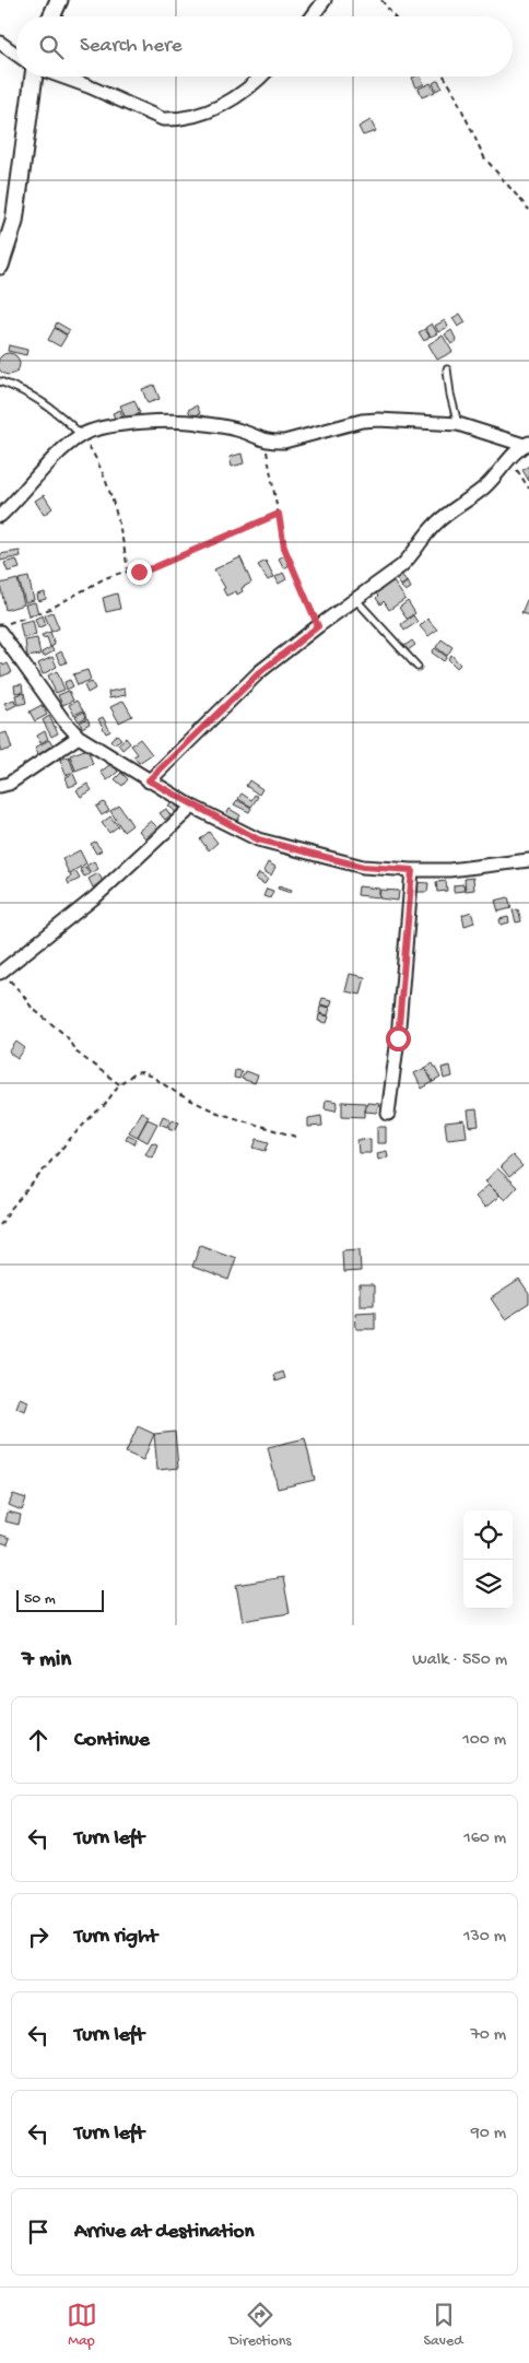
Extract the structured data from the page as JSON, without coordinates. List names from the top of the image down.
{
  "scale_bar": "50 m",
  "page": {
    "search": "Search here",
    "scale": "50 m",
    "heading": ["7 min", "Walk · 550 m"],
    "list": [
      ["Continue", "100 m"],
      ["Turn left", "160 m"],
      ["Turn right", "130 m"],
      ["Turn left", "70 m"],
      ["Turn left", "90 m"],
      "Arrive at destination"
    ],
    "nav": ["Map", "Directions", "Saved"]
  }
}
